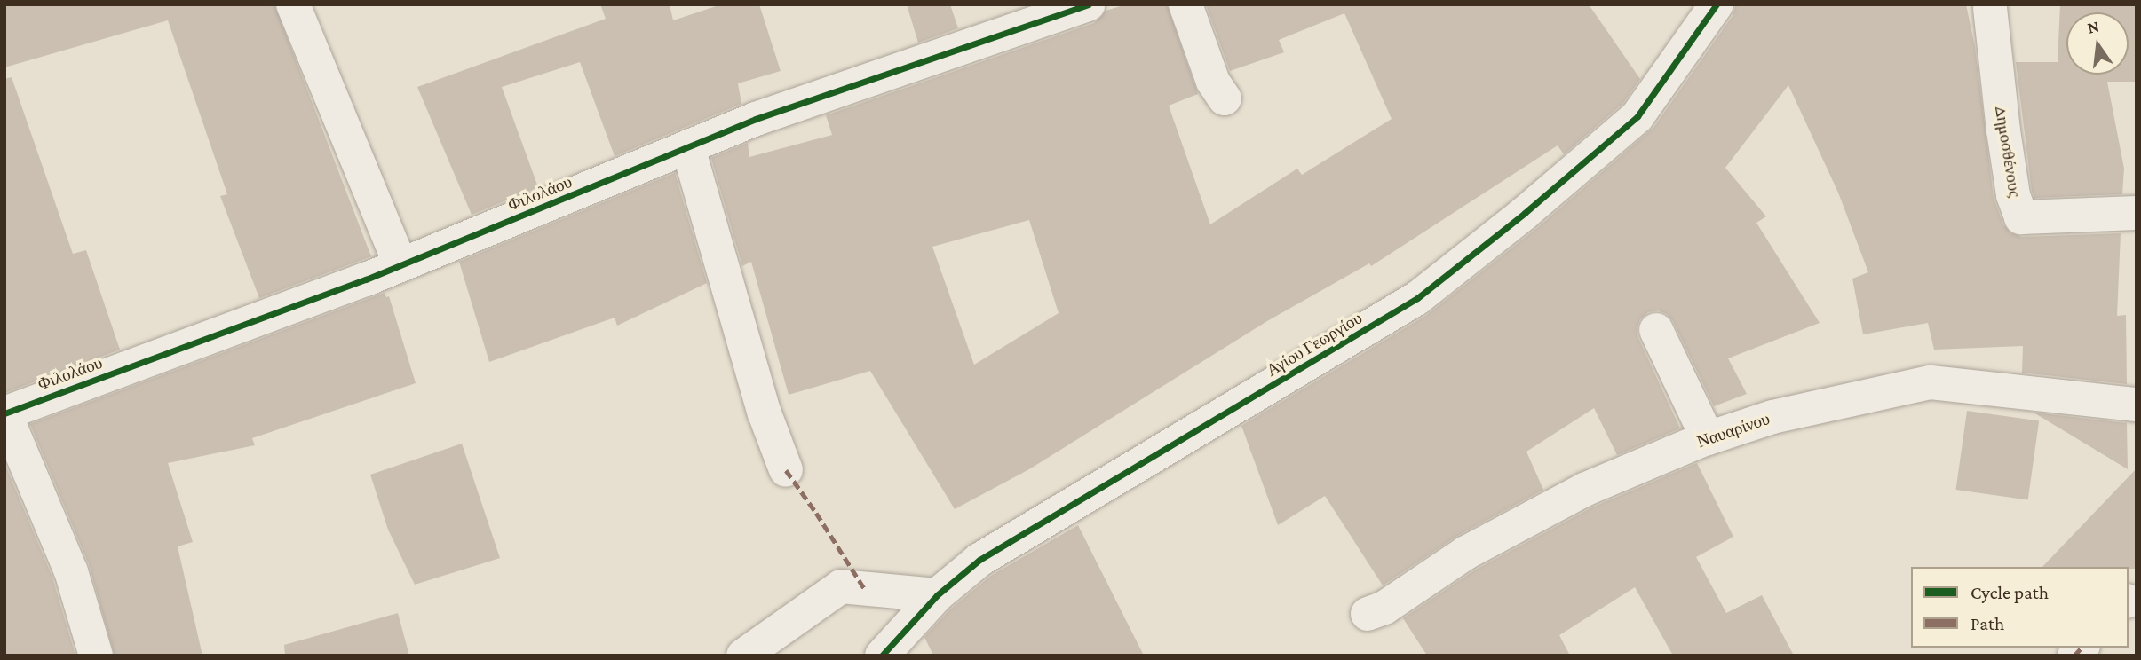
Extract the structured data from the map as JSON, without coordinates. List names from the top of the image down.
{
  "streets": {
    "street": [
      "Δημοσθένους",
      "Φιλολάου",
      "Αγίου Γεωργίου",
      "Ναυαρίνου"
    ]
  },
  "legend": ["Cycle path", "Path"],
  "north": "top"
}
